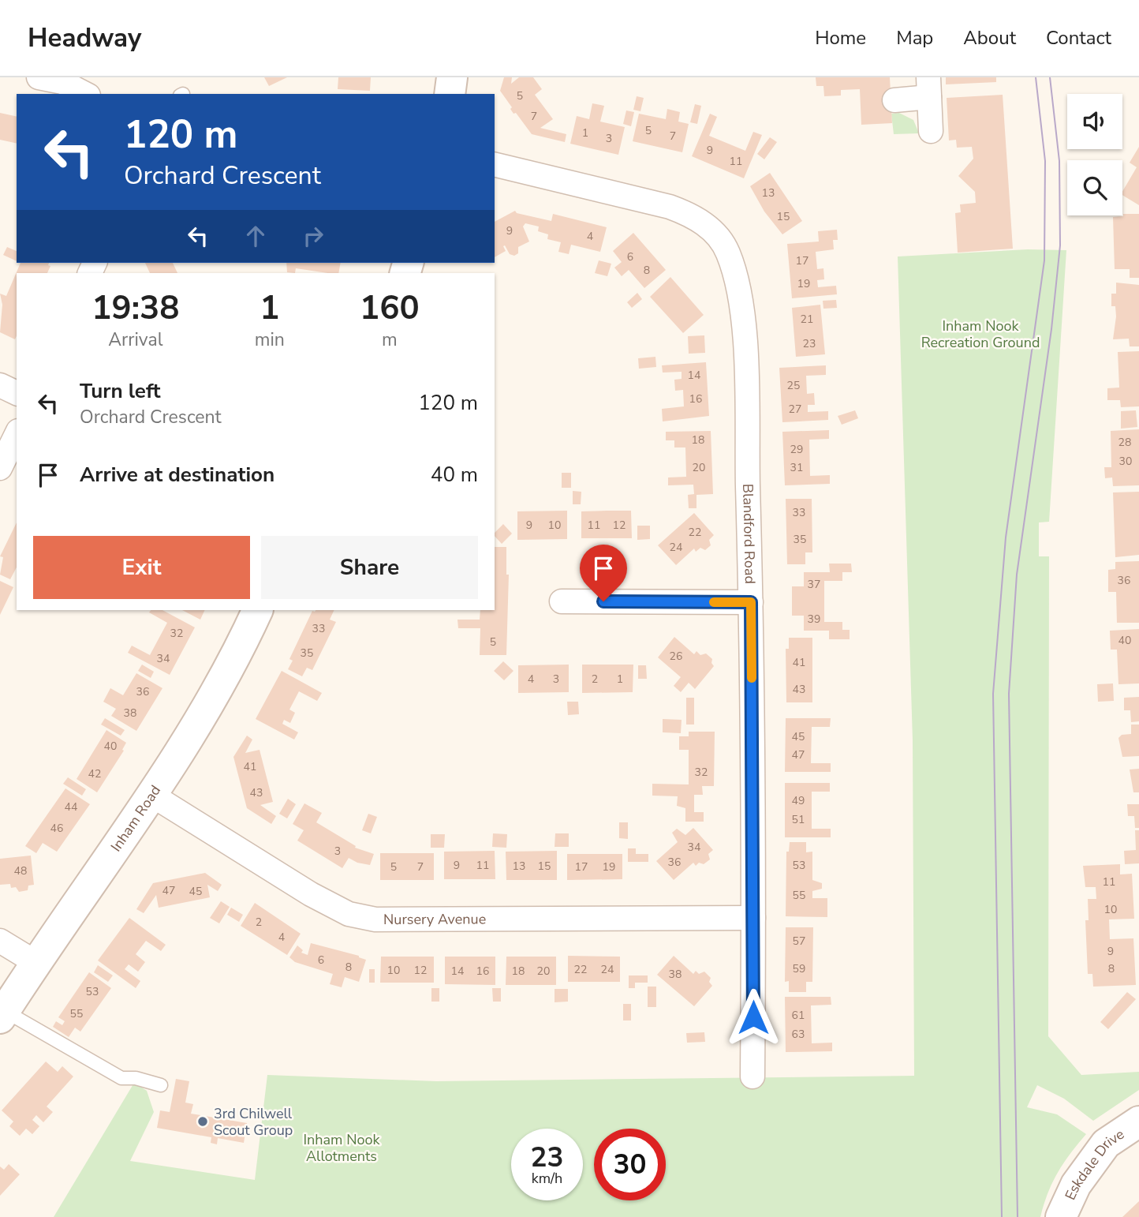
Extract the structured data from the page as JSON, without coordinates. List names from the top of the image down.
{
  "streets": {
    "street": [
      "Blandford Road",
      "Inham Road",
      "Nursery Avenue",
      "Eskdale Drive"
    ]
  },
  "crossings": [
    ["Blandford Road", "Nursery Avenue"],
    ["Inham Road", "Nursery Avenue"]
  ],
  "parks": ["Inham Nook Recreation Ground", "Inham Nook Allotments"],
  "places": ["3rd Chilwell Scout Group"],
  "house_numbers": [
    "5",
    "7",
    "5",
    "1",
    "7",
    "3",
    "9",
    "11",
    "13",
    "15",
    "9",
    "4",
    "6",
    "17",
    "8",
    "19",
    "21",
    "23",
    "14",
    "25",
    "16",
    "27",
    "18",
    "28",
    "29",
    "30",
    "20",
    "31",
    "33",
    "9",
    "10",
    "11",
    "12",
    "22",
    "35",
    "24",
    "36",
    "37",
    "39",
    "33",
    "32",
    "40",
    "5",
    "35",
    "26",
    "34",
    "41",
    "4",
    "3",
    "2",
    "1",
    "43",
    "36",
    "38",
    "45",
    "40",
    "47",
    "41",
    "32",
    "42",
    "43",
    "49",
    "44",
    "51",
    "46",
    "34",
    "3",
    "36",
    "9",
    "11",
    "53",
    "13",
    "15",
    "5",
    "7",
    "17",
    "19",
    "48",
    "11",
    "47",
    "45",
    "55",
    "10",
    "2",
    "4",
    "57",
    "9",
    "6",
    "8",
    "59",
    "8",
    "22",
    "24",
    "10",
    "12",
    "14",
    "16",
    "18",
    "20",
    "38",
    "53",
    "55",
    "61",
    "63"
  ],
  "page": {
    "header": "Headway",
    "nav": [
      "Home",
      "Map",
      "About",
      "Contact"
    ],
    "turn": ["120 m", "Orchard Crescent"],
    "eta": [
      "19:38",
      "Arrival",
      "1",
      "min",
      "160",
      "m"
    ],
    "list": [
      {
        "name": "Turn left",
        "note": "Orchard Crescent",
        "value": "120 m"
      },
      {
        "name": "Arrive at destination",
        "value": "40 m"
      }
    ],
    "buttons": ["Exit", "Share"],
    "speed": "23 km/h",
    "limit": "30"
  }
}
